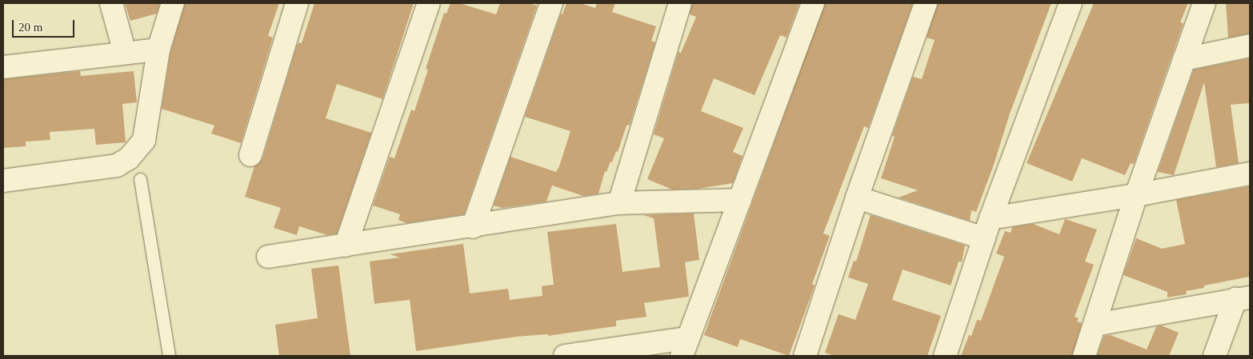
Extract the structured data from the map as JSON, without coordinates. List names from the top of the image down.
{
  "scale_bar": "20 m"
}
